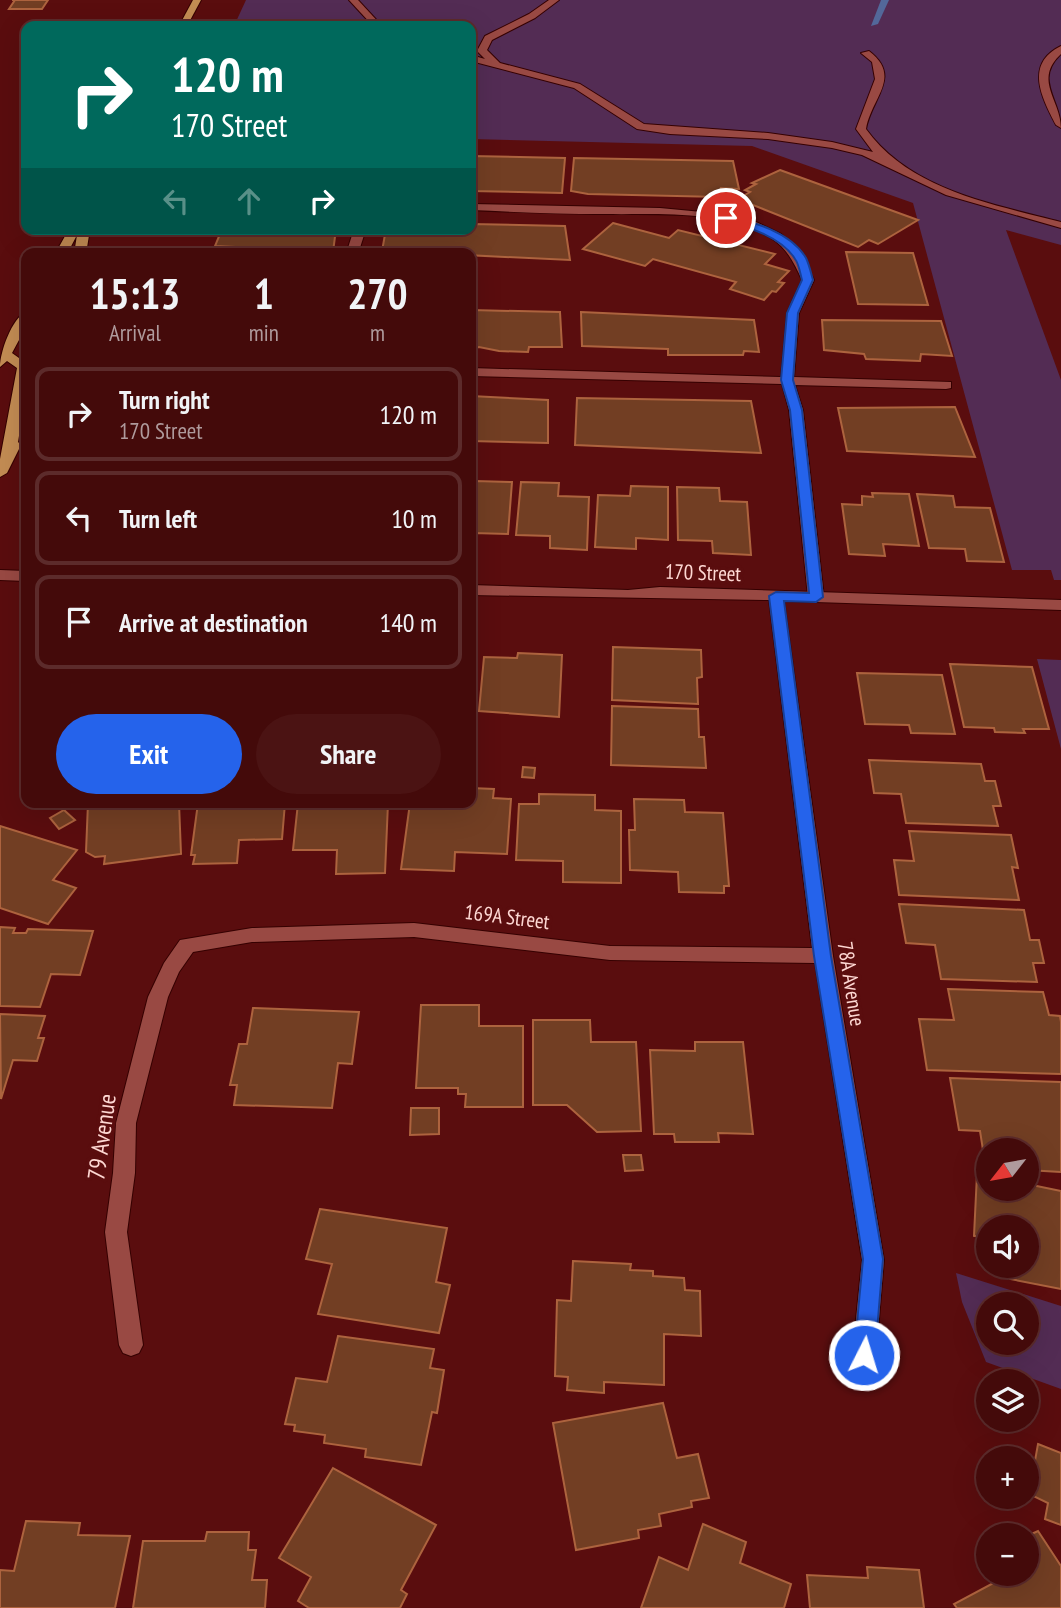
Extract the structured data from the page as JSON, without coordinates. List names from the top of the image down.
{
  "streets": {
    "street": [
      "170 Street",
      "169A Street",
      "78A Avenue",
      "79 Avenue"
    ]
  },
  "crossings": [
    ["170 Street", "78A Avenue"],
    ["169A Street", "78A Avenue"],
    ["169A Street", "79 Avenue"]
  ],
  "north": "bottom left",
  "page": {
    "turn": ["120 m", "170 Street"],
    "eta": [
      "15:13",
      "Arrival",
      "1",
      "min",
      "270",
      "m"
    ],
    "list": [
      {
        "name": "Turn right",
        "note": "170 Street",
        "value": "120 m"
      },
      {
        "name": "Turn left",
        "value": "10 m"
      },
      {
        "name": "Arrive at destination",
        "value": "140 m"
      }
    ],
    "buttons": ["Exit", "Share"],
    "map_buttons": ["+", "−"]
  }
}
